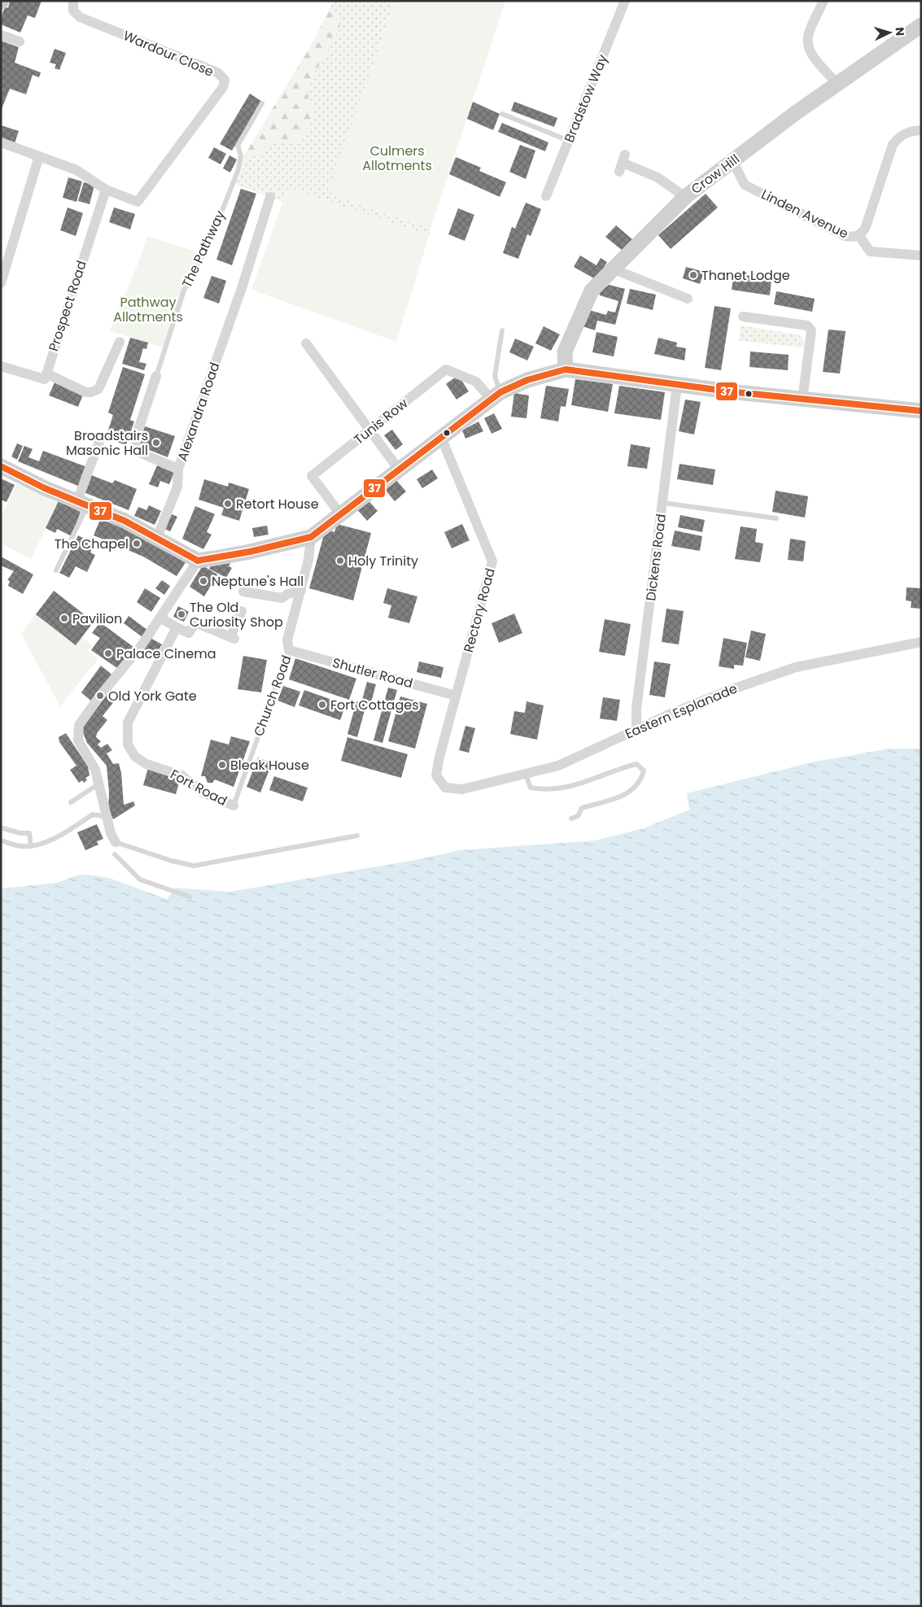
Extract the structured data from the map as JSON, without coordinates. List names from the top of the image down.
{
  "streets": {
    "main road": ["Crow Hill"],
    "street": [
      "Wardour Close",
      "Bradstow Way",
      "Linden Avenue",
      "The Pathway",
      "Prospect Road",
      "Alexandra Road",
      "Tunis Row",
      "Dickens Road",
      "Rectory Road",
      "Shutler Road",
      "Church Road",
      "Eastern Esplanade",
      "Fort Road"
    ]
  },
  "crossings": [
    ["Wardour Close", "Prospect Road"],
    ["Crow Hill", "Linden Avenue"],
    ["The Pathway", "Alexandra Road"],
    ["Dickens Road", "Eastern Esplanade"],
    ["Rectory Road", "Shutler Road"],
    ["Rectory Road", "Eastern Esplanade"],
    ["Shutler Road", "Church Road"],
    ["Church Road", "Fort Road"]
  ],
  "parks": ["Culmers Allotments", "Pathway Allotments"],
  "places": [
    "Thanet Lodge",
    "Broadstairs Masonic Hall",
    "Retort House",
    "The Chapel",
    "Holy Trinity",
    "Neptune's Hall",
    "The Old Curiosity Shop",
    "Pavilion",
    "Palace Cinema",
    "Old York Gate",
    "Fort Cottages",
    "Bleak House"
  ],
  "lines": ["transit line 37"],
  "north": "right"
}
